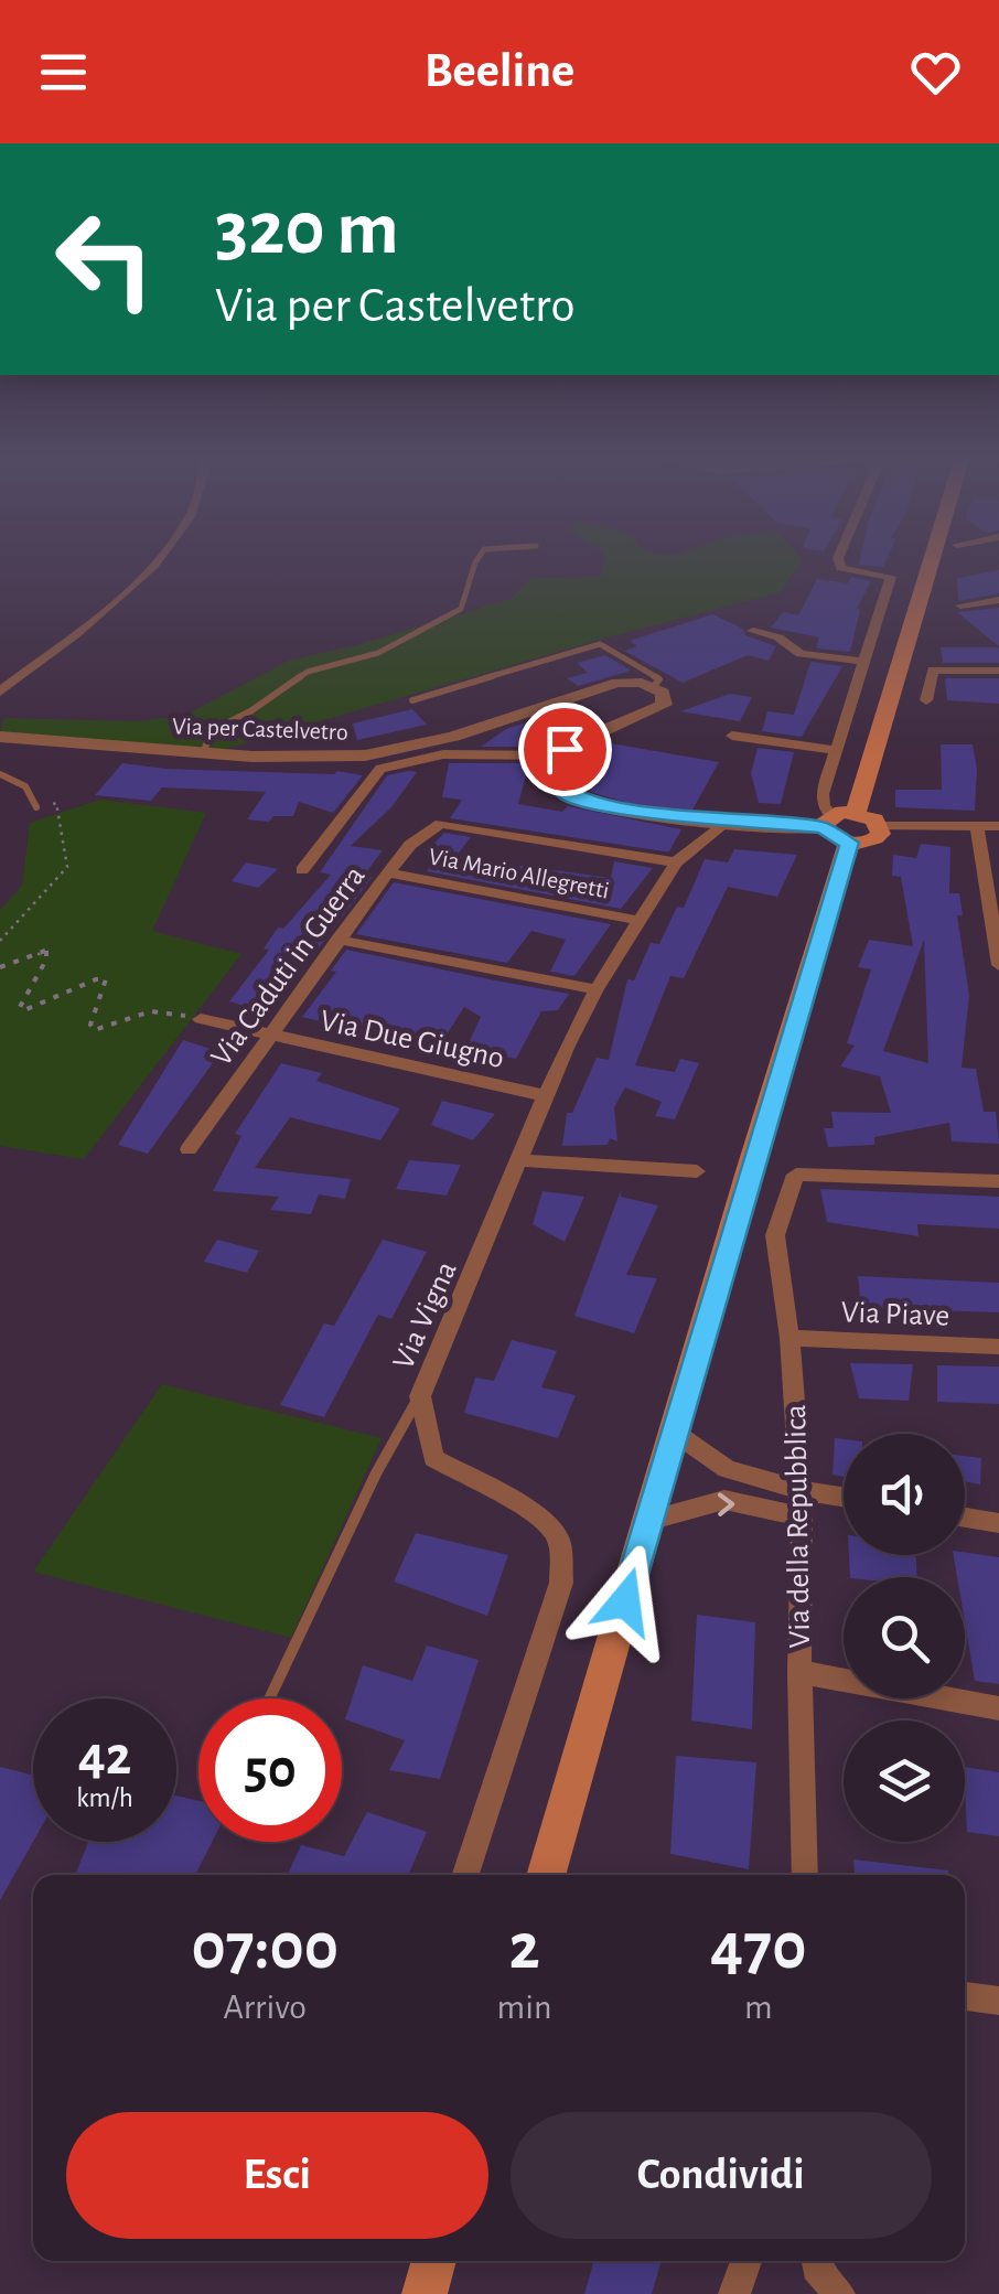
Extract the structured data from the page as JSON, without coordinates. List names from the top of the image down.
{
  "streets": {
    "street": [
      "Via per Castelvetro",
      "Via Mario Allegretti",
      "Via Caduti in Guerra",
      "Via Due Giugno",
      "Via Piave",
      "Via Vigna",
      "Via della Repubblica"
    ]
  },
  "crossings": [
    ["Via Mario Allegretti", "Via Caduti in Guerra"],
    ["Via Mario Allegretti", "Via Vigna"],
    ["Via Caduti in Guerra", "Via Due Giugno"],
    ["Via Caduti in Guerra", "Via Vigna"],
    ["Via Due Giugno", "Via Vigna"],
    ["Via Piave", "Via della Repubblica"]
  ],
  "page": {
    "header": "Beeline",
    "turn": ["320 m", "Via per Castelvetro"],
    "speed": "42 km/h",
    "limit": "50",
    "eta": [
      "07:00",
      "Arrivo",
      "2",
      "min",
      "470",
      "m"
    ],
    "buttons": ["Esci", "Condividi"]
  }
}
